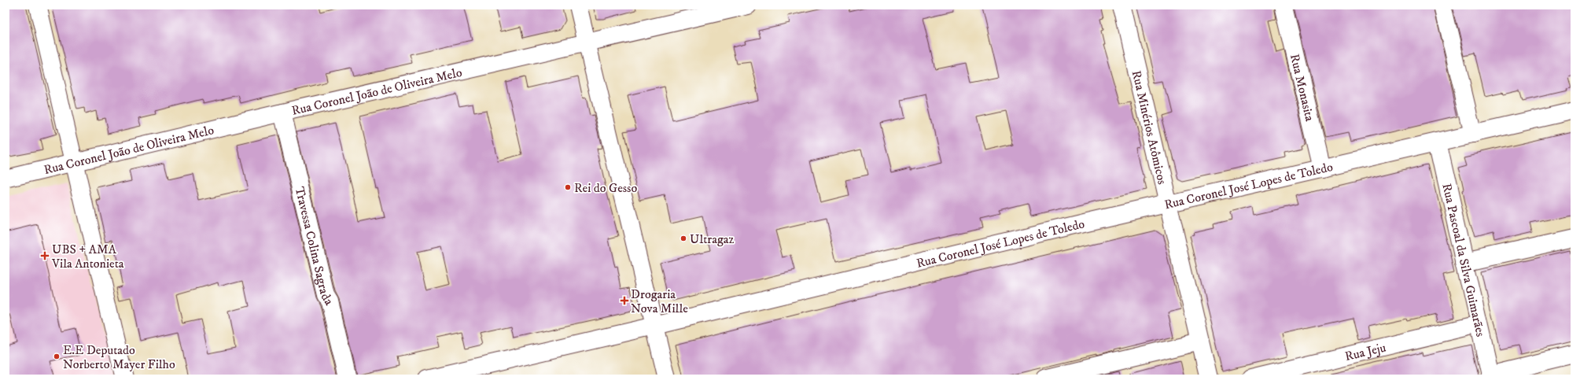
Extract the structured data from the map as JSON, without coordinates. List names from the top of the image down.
{
  "streets": {
    "street": [
      "Rua Monasita",
      "Rua Coronel João de Oliveira Melo",
      "Rua Minérios Atômicos",
      "Rua Coronel José Lopes de Toledo",
      "Travessa Colina Sagrada",
      "Rua Pascoal da Silva Guimarães",
      "Rua Jeju"
    ]
  },
  "crossings": [
    ["Rua Monasita", "Rua Coronel José Lopes de Toledo"],
    ["Rua Coronel João de Oliveira Melo", "Travessa Colina Sagrada"],
    ["Rua Minérios Atômicos", "Rua Coronel José Lopes de Toledo"],
    ["Rua Coronel José Lopes de Toledo", "Rua Pascoal da Silva Guimarães"],
    ["Rua Pascoal da Silva Guimarães", "Rua Jeju"]
  ],
  "places": {
    "other": ["Rei do Gesso", "Ultragaz", "E.E Deputado Norberto Mayer Filho"],
    "health": ["UBS + AMA Vila Antonieta", "Drogaria Nova Mille"]
  }
}
